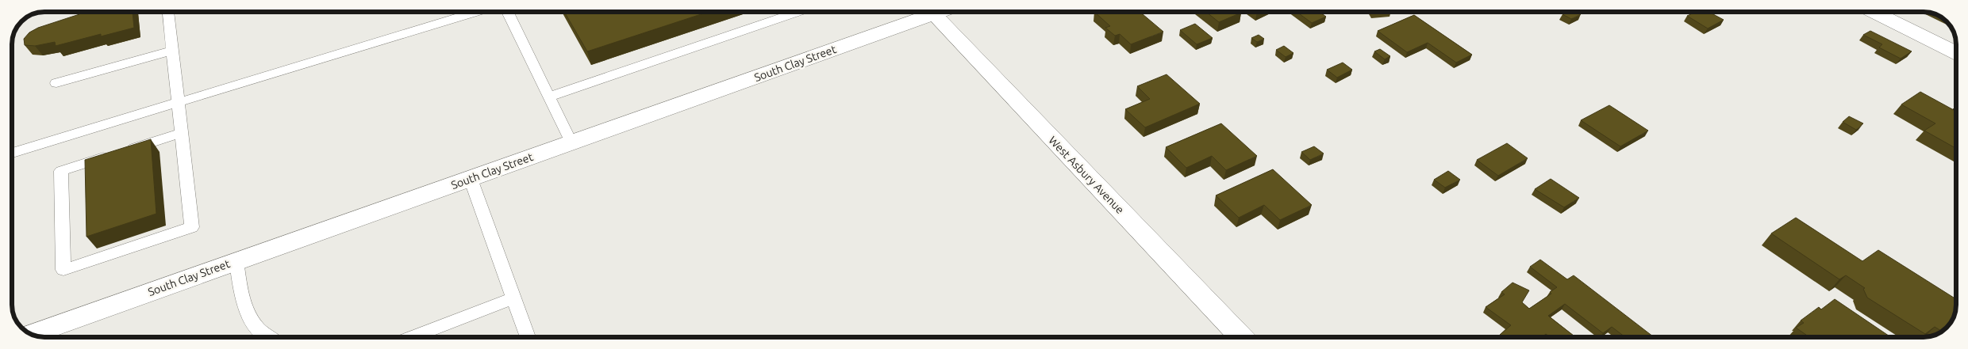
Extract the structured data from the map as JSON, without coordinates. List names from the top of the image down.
{
  "streets": {
    "street": ["South Clay Street", "West Asbury Avenue"]
  }
}
